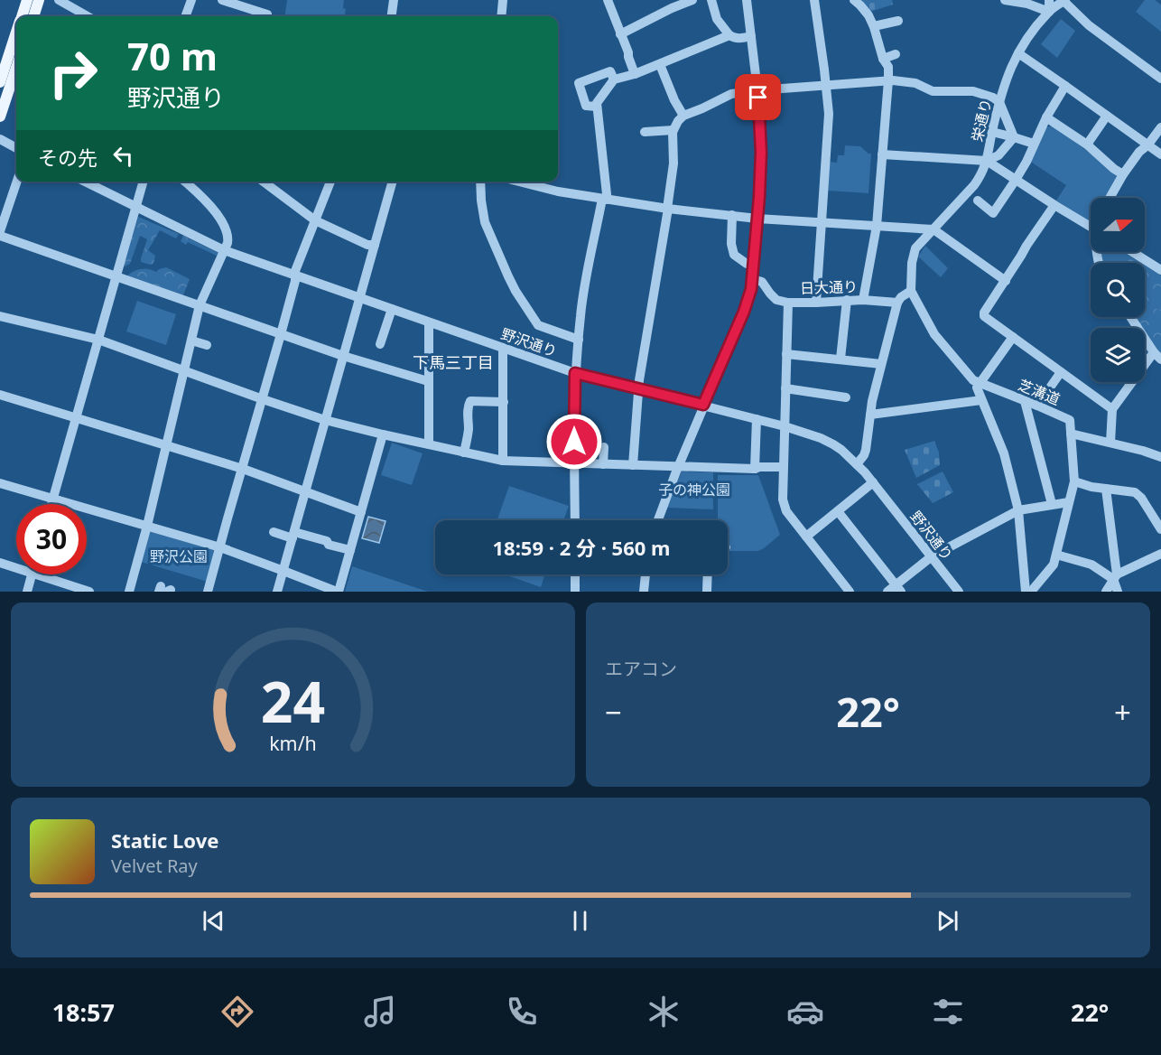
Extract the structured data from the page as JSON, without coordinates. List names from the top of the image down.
{
  "streets": {
    "street": [
      "栄通り",
      "日大通り",
      "野沢通り",
      "芝溝道"
    ]
  },
  "crossings": [
    ["栄通り", "芝溝道"]
  ],
  "districts": ["下馬三丁目"],
  "parks": ["子の神公園", "野沢公園"],
  "north": "right",
  "page": {
    "turn": ["70 m", "野沢通り"],
    "then": "その先",
    "limit": "30",
    "trip": "18:59 · 2 分 · 560 m",
    "tile": "エアコン",
    "heat": ["−", "22°", "+"],
    "song": ["Static Love", "Velvet Ray"],
    "tabs": ["18:57", "22°"],
    "gauge": ["24", "km/h"]
  }
}
